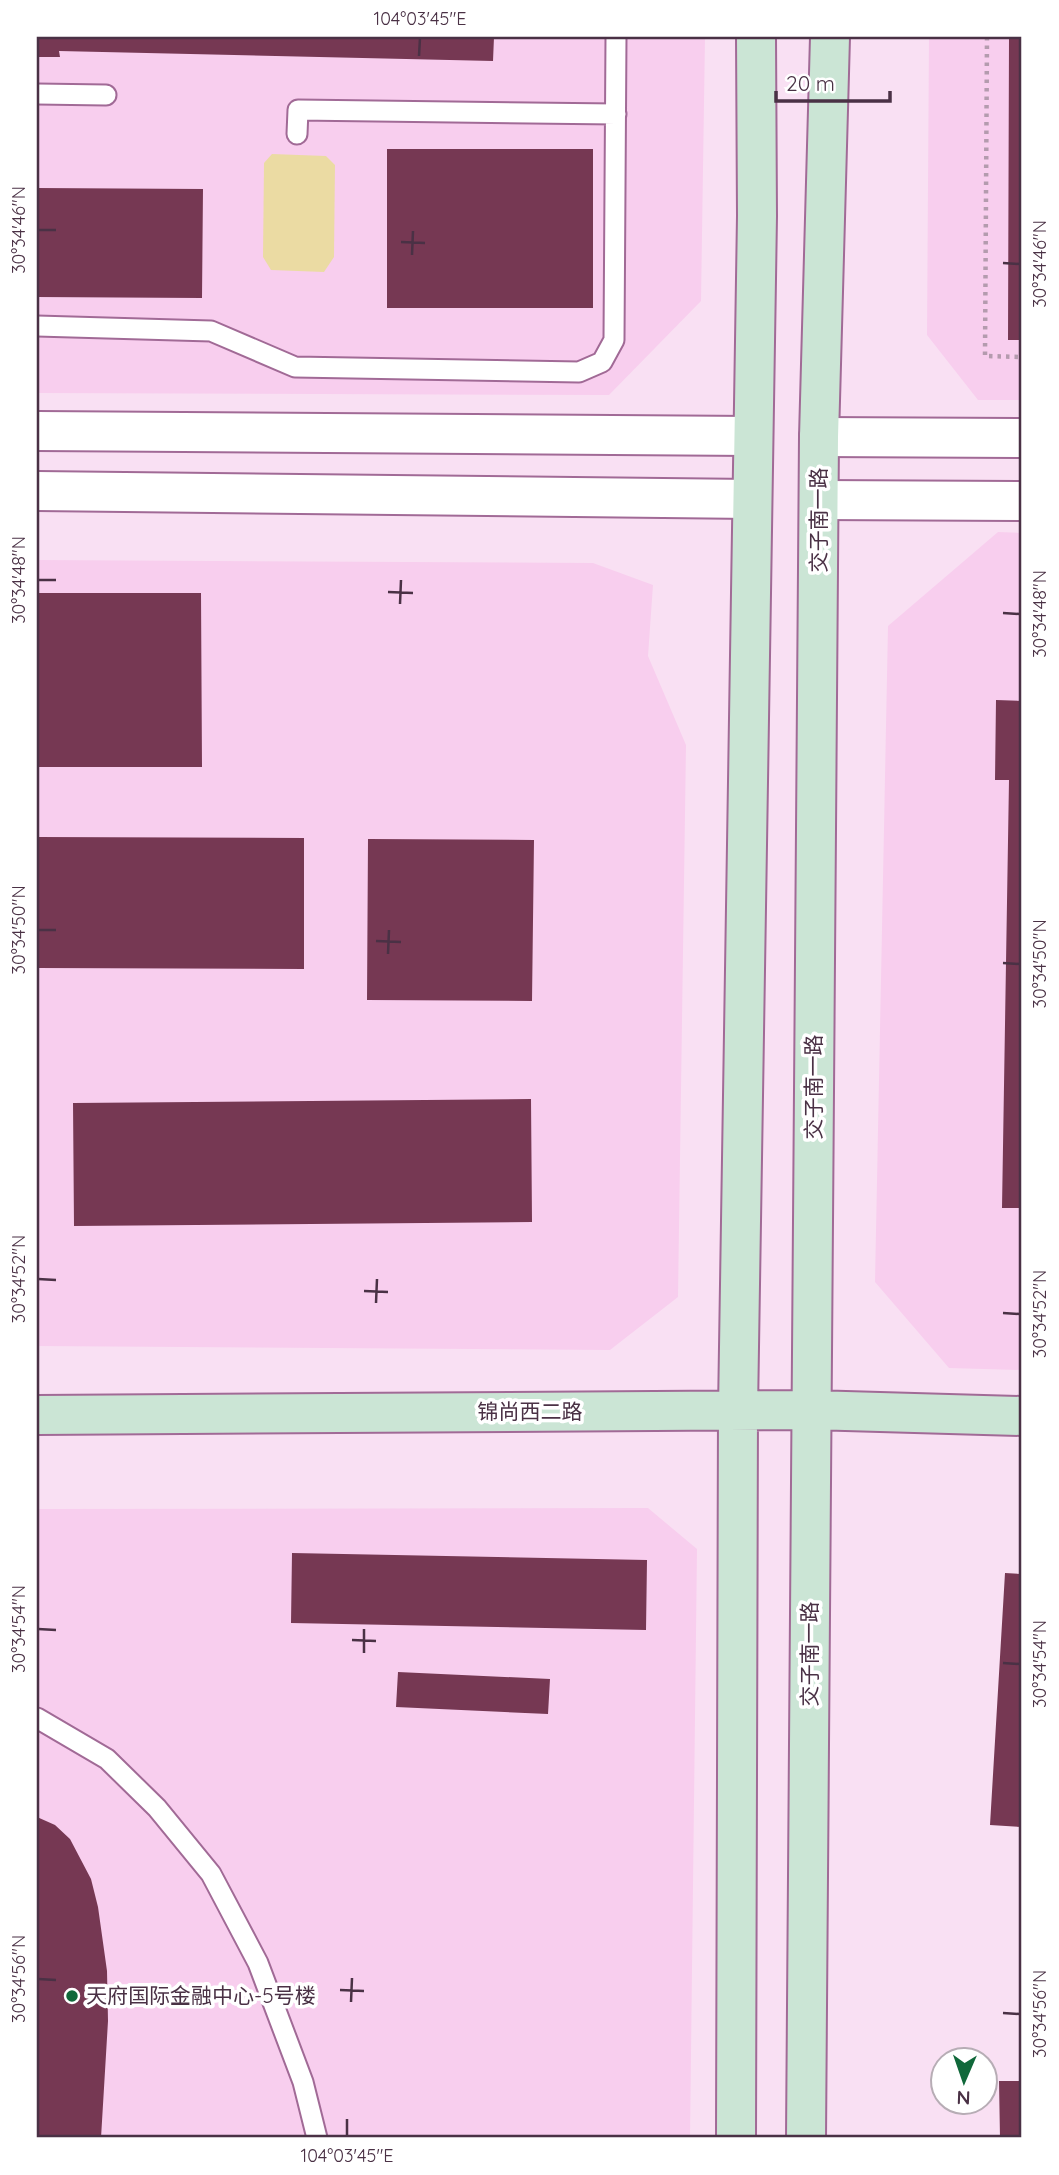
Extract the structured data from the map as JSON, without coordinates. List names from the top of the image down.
{
  "streets": {
    "street": ["交子南一路", "锦尚西二路"]
  },
  "crossings": [
    ["交子南一路", "锦尚西二路"]
  ],
  "places": ["天府国际金融中心-5号楼"],
  "scale_bar": "20 m",
  "north": "bottom",
  "coordinates": [
    "104°03'45\"E",
    "30°34'46\"N",
    "30°34'48\"N",
    "30°34'50\"N",
    "30°34'52\"N",
    "30°34'54\"N",
    "30°34'56\"N"
  ]
}
